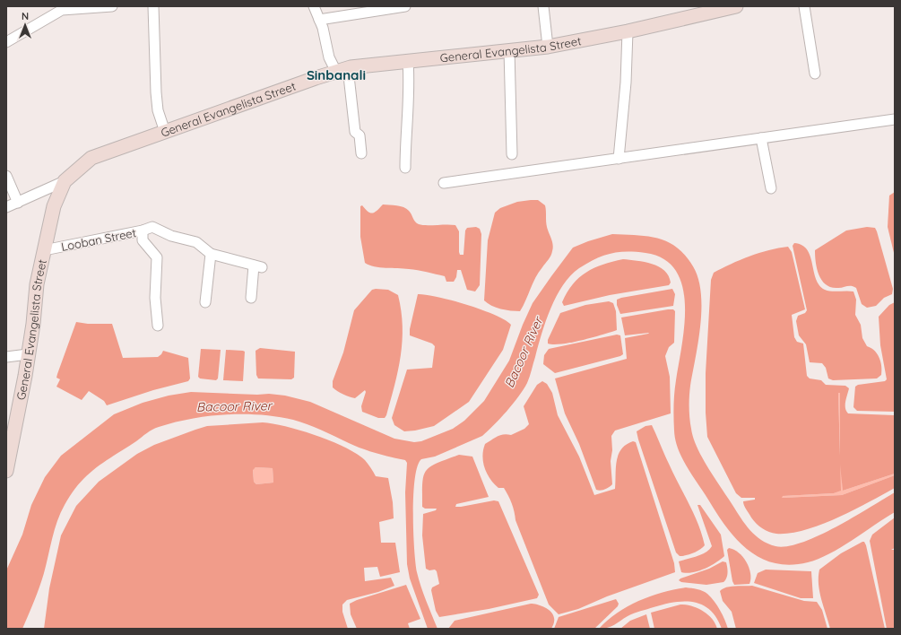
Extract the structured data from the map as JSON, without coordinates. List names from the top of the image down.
{
  "streets": {
    "main road": ["General Evangelista Street"],
    "street": ["Looban Street"]
  },
  "crossings": [
    ["General Evangelista Street", "Looban Street"]
  ],
  "districts": ["Sinbanali"],
  "water": ["Bacoor River"],
  "north": "top"
}
